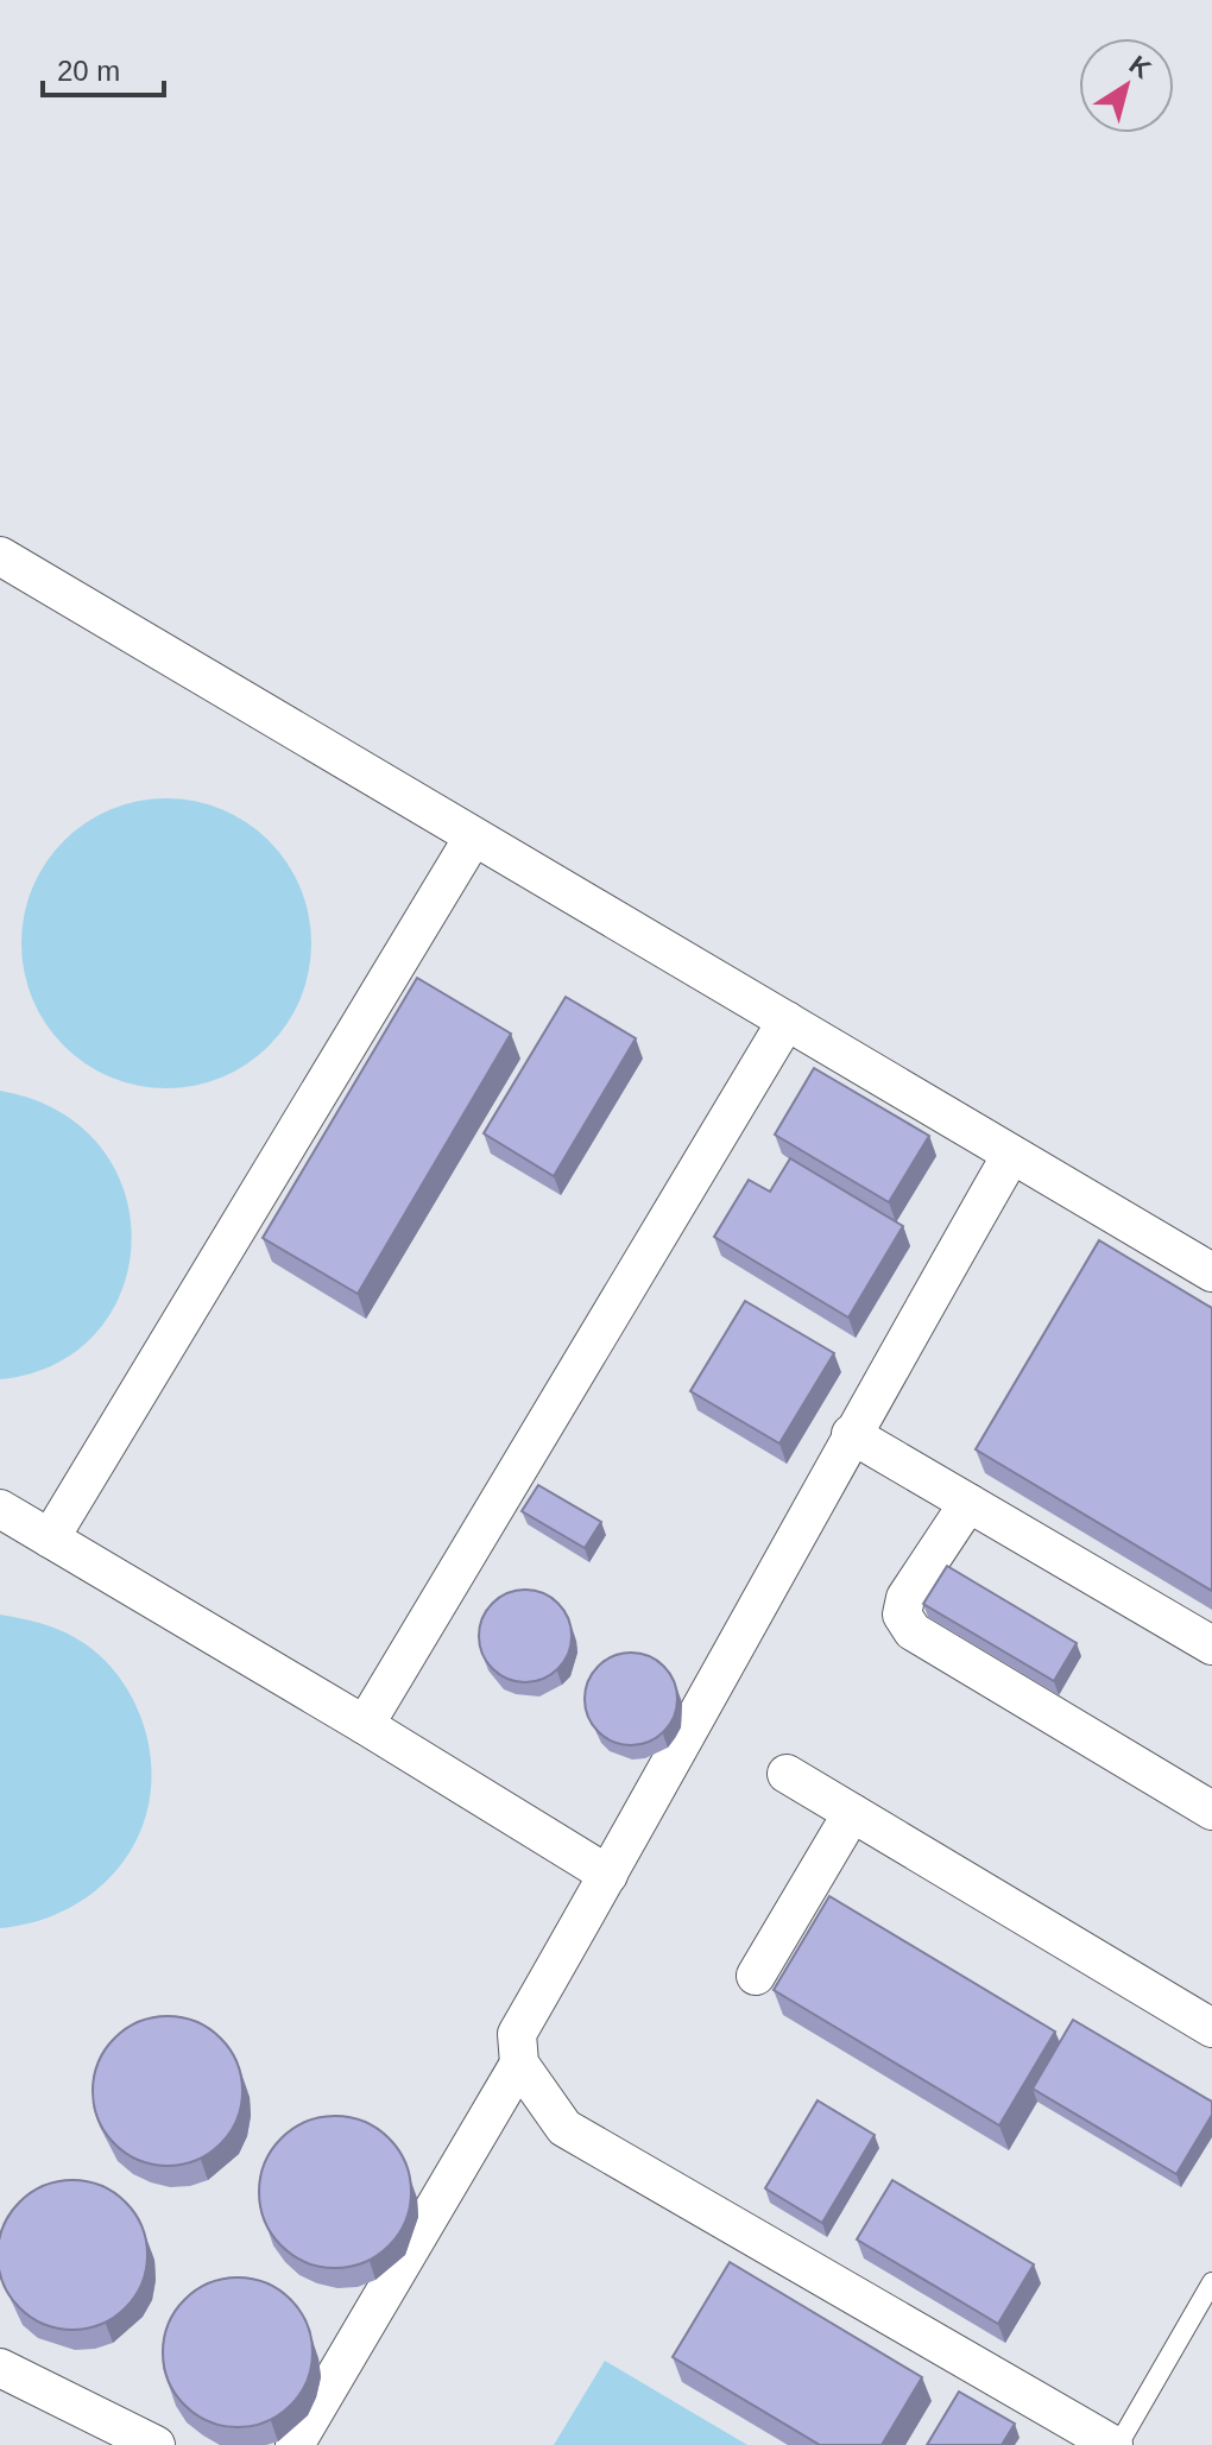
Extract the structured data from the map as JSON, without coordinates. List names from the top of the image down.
{
  "scale_bar": "20 m",
  "north": "top right"
}
